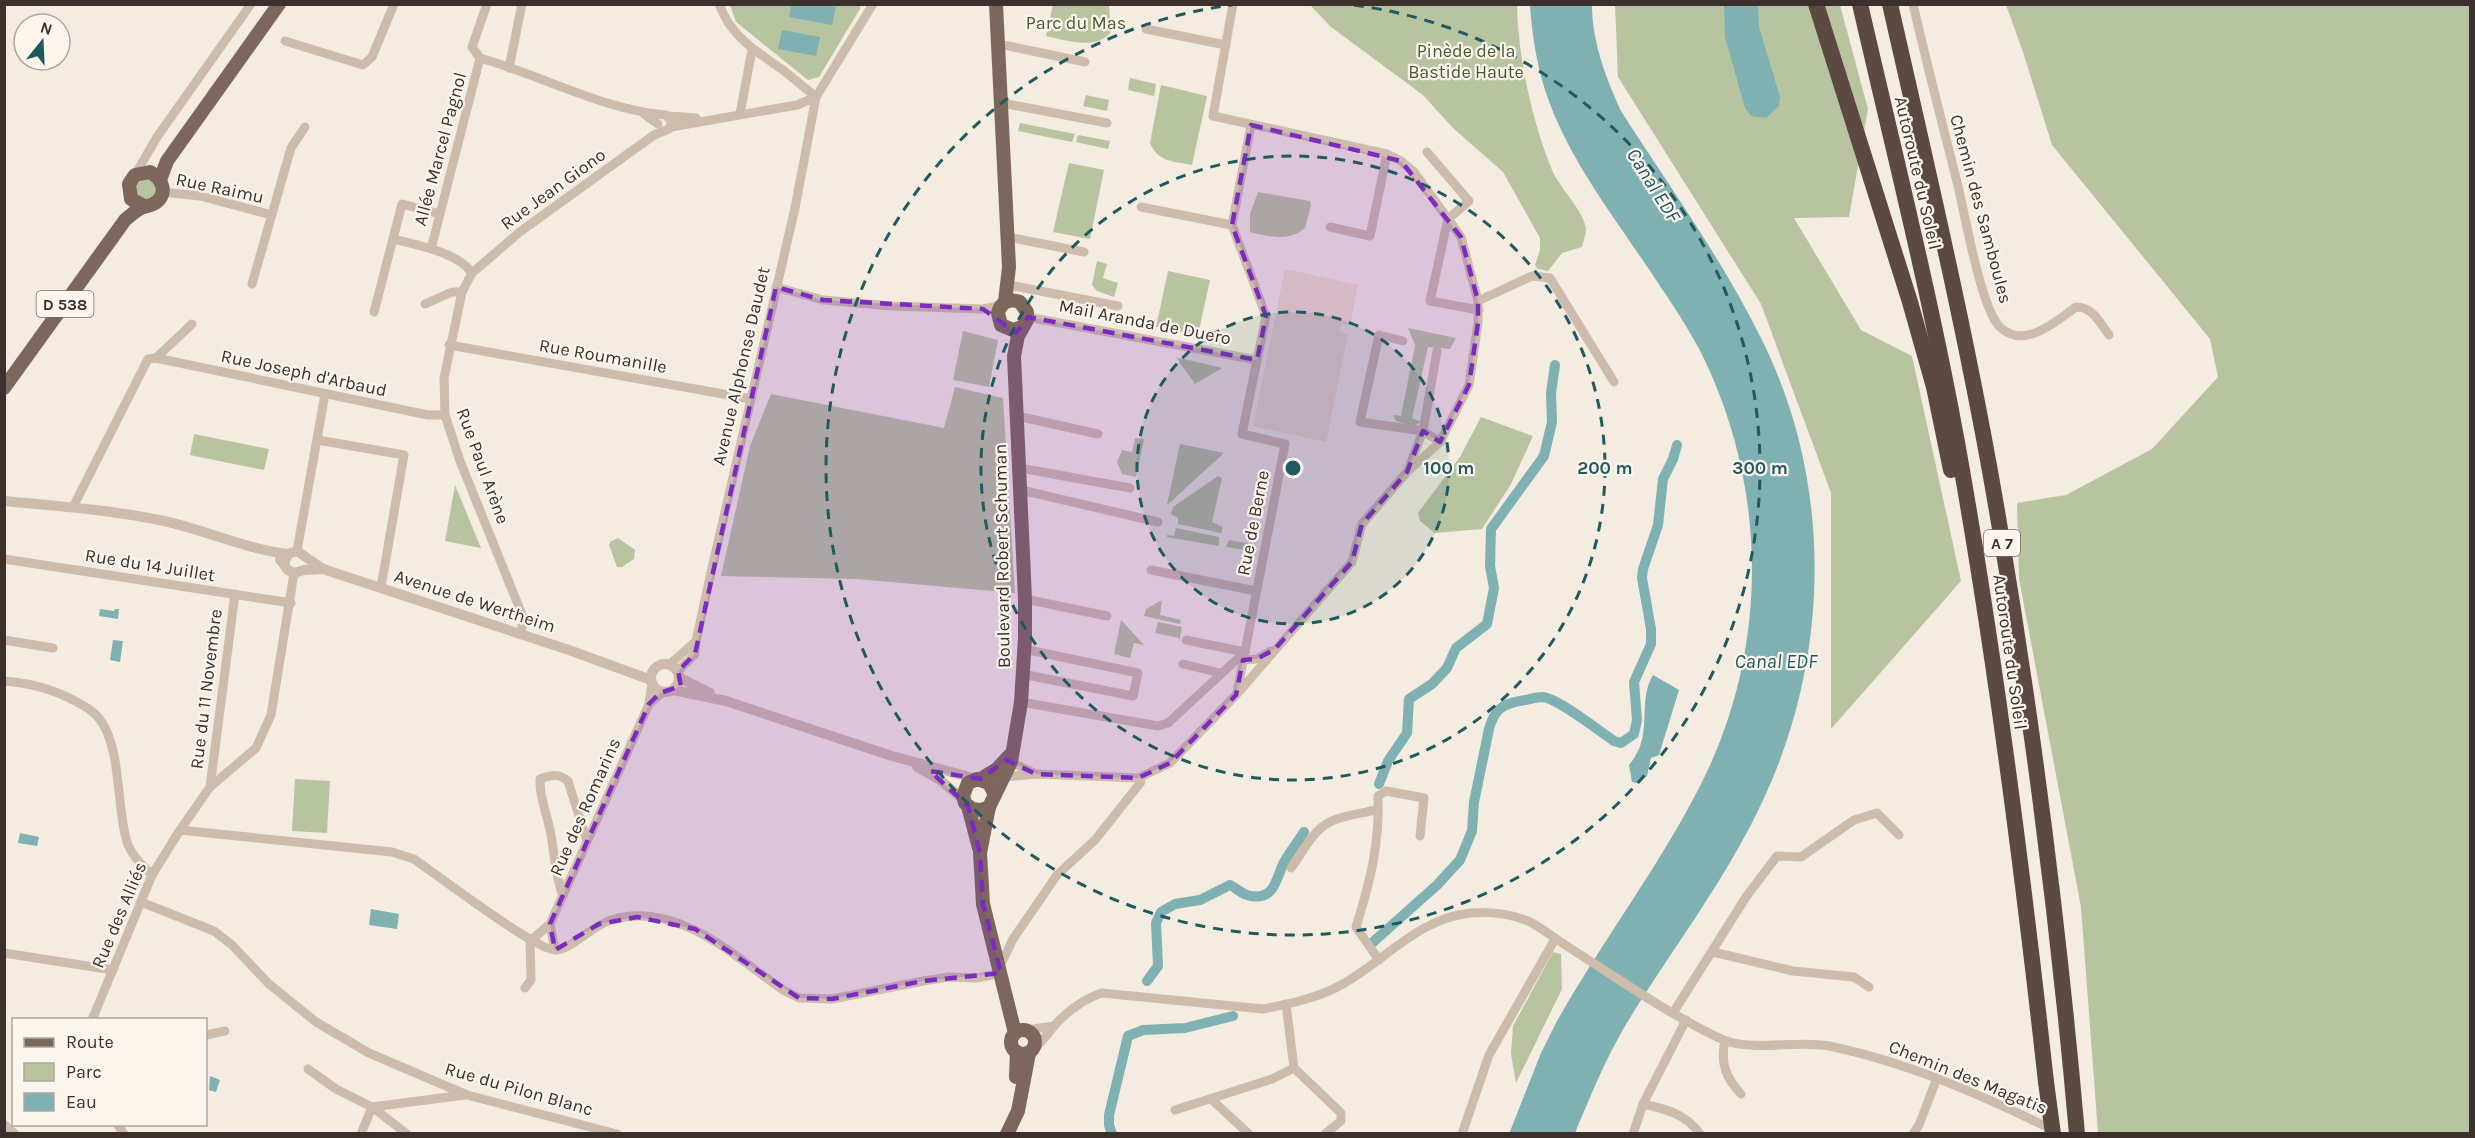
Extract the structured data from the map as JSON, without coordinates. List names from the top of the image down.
{
  "streets": {
    "highway": ["Autoroute du Soleil", "A 7"],
    "main road": ["D 538", "Boulevard Robert Schuman"],
    "street": [
      "Allée Marcel Pagnol",
      "Rue Raimu",
      "Rue Jean Giono",
      "Chemin des Samboules",
      "Mail Aranda de Duero",
      "Rue Roumanille",
      "Avenue Alphonse Daudet",
      "Rue Joseph d'Arbaud",
      "Rue Paul Arène",
      "Rue de Berne",
      "Rue du 14 Juillet",
      "Avenue de Wertheim",
      "Rue du 11 Novembre",
      "Rue des Romarins",
      "Rue des Alliés",
      "Chemin des Magatis",
      "Rue du Pilon Blanc"
    ]
  },
  "crossings": [
    ["Rue Raimu", "D 538"],
    ["Rue Jean Giono", "Rue Paul Arène"],
    ["Mail Aranda de Duero", "Rue de Berne"],
    ["Mail Aranda de Duero", "Boulevard Robert Schuman"],
    ["Rue Roumanille", "Avenue Alphonse Daudet"],
    ["Rue Roumanille", "Rue Paul Arène"],
    ["Rue Joseph d'Arbaud", "Rue Paul Arène"],
    ["Rue Paul Arène", "Avenue de Wertheim"],
    ["Rue du 14 Juillet", "Rue du 11 Novembre"],
    ["Rue du 14 Juillet", "Rue des Alliés"],
    ["Avenue de Wertheim", "Rue des Romarins"],
    ["Avenue de Wertheim", "Rue des Alliés"],
    ["Rue du 11 Novembre", "Rue des Alliés"],
    ["Rue des Alliés", "Rue du Pilon Blanc"]
  ],
  "water": ["Canal EDF"],
  "parks": ["Parc du Mas", "Pinède de la Bastide Haute"],
  "legend": ["Route", "Parc", "Eau"],
  "north": "top",
  "rings": ["100 m", "200 m", "300 m"]
}
